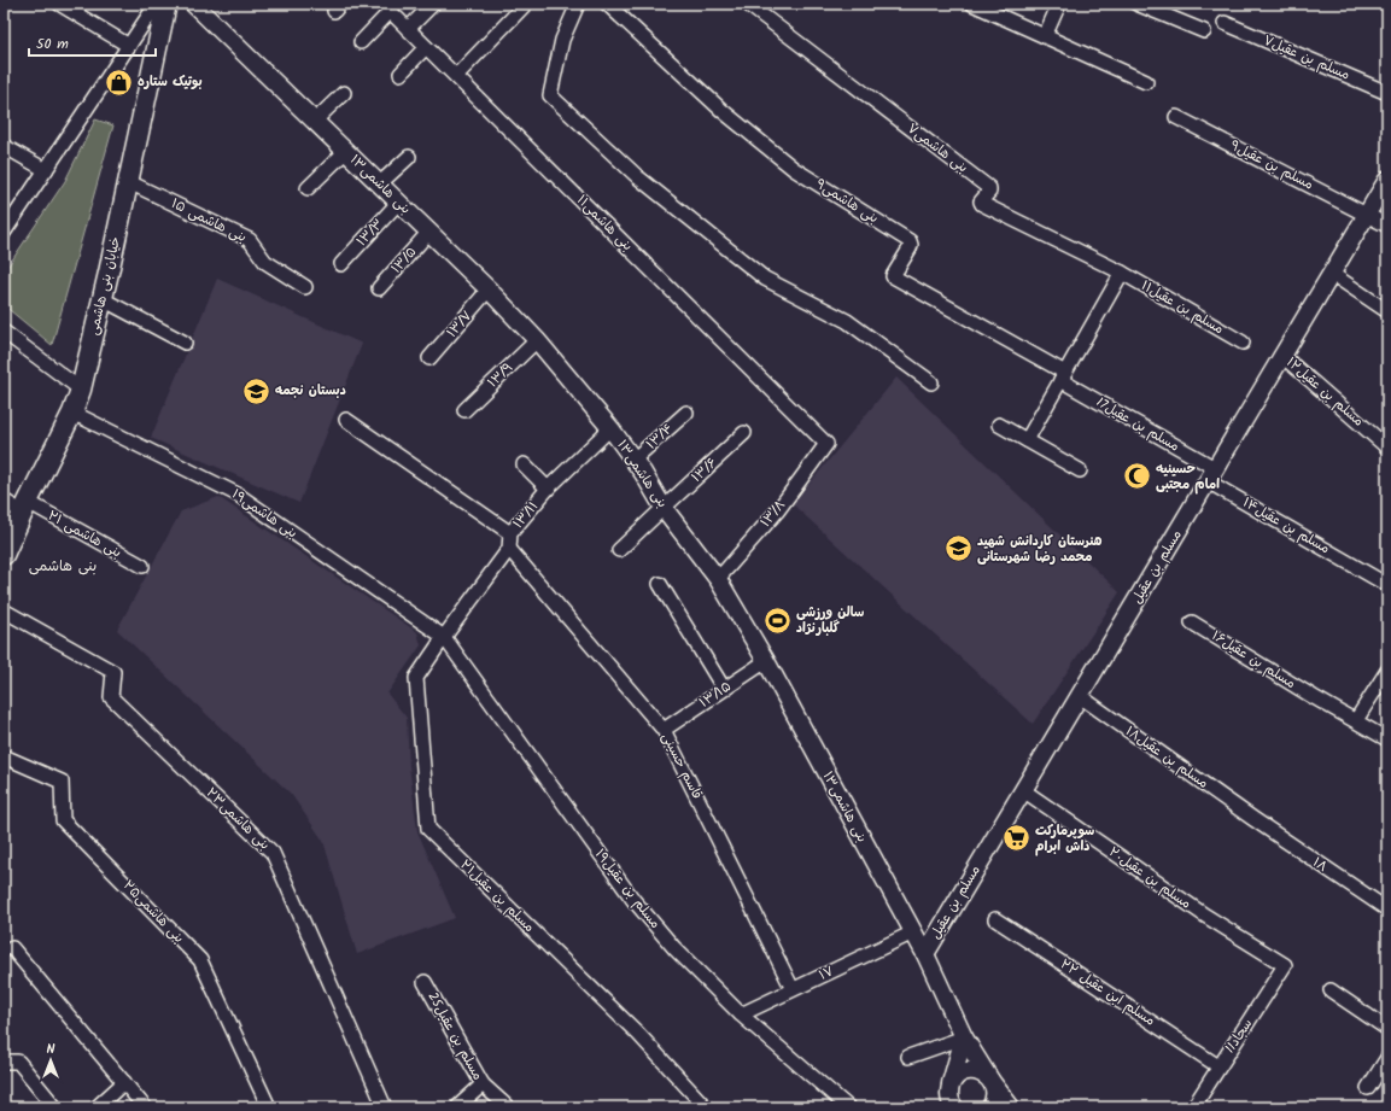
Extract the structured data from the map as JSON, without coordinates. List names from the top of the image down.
{
  "streets": {
    "main road": ["خیابان بنی هاشمی"],
    "street": [
      "مسلم بن عقیل۷",
      "بنی هاشمی۷",
      "مسلم بن عقیل۹",
      "بنی هاشمی۱۳",
      "بنی هاشمی۹",
      "۱۵ بنی هاشمی",
      "بنی هاشمی۱۱",
      "۱۳/۳",
      "۱۳/۵",
      "مسلم بن عقیل۱۱",
      "۱۳/۷",
      "۱۳/۹",
      "مسلم بن عقیل۱۲",
      "مسلم بن عقیل17",
      "۱۳/۴",
      "۱۳/۶",
      "بنی هاشمی۱۹",
      "۱۳/۸",
      "۱۳/۱۱",
      "مسلم بن عقیل۱۴",
      "بنی هاشمی ۲۱",
      "مسلم بن عقیل",
      "مسلم بن عقیل۱۶",
      "۱۳/۱۵",
      "مسلم بن عقیل۱۸",
      "قاسم حسینی",
      "بنی هاشمی۲۳",
      "۱۸",
      "مسلم بن عقیل۲۰",
      "مسلم بن عقیل۱۹",
      "مسلم بن عقیل۲۱",
      "بنی هاشمی۲۵",
      "۱۷",
      "مسلم ابن عقیل ۲۲",
      "مسلم بن عقیل25",
      "11سجاد"
    ]
  },
  "crossings": [
    ["بنی هاشمی۷", "مسلم بن عقیل۱۱"],
    ["مسلم بن عقیل۹", "مسلم بن عقیل"],
    ["بنی هاشمی۱۳", "۱۳/۳"],
    ["بنی هاشمی۱۳", "۱۳/۵"],
    ["بنی هاشمی۱۳", "۱۳/۷"],
    ["بنی هاشمی۱۳", "۱۳/۹"],
    ["بنی هاشمی۱۳", "۱۳/۴"],
    ["بنی هاشمی۱۳", "۱۳/۶"],
    ["بنی هاشمی۱۳", "۱۳/۸"],
    ["بنی هاشمی۱۳", "۱۳/۱۱"],
    ["بنی هاشمی۱۳", "مسلم بن عقیل"],
    ["بنی هاشمی۱۳", "۱۳/۱۵"],
    ["بنی هاشمی۱۳", "۱۷"],
    ["بنی هاشمی۹", "مسلم بن عقیل17"],
    ["۱۵ بنی هاشمی", "خیابان بنی هاشمی"],
    ["بنی هاشمی۱۱", "۱۳/۸"],
    ["خیابان بنی هاشمی", "بنی هاشمی۱۹"],
    ["خیابان بنی هاشمی", "بنی هاشمی ۲۱"],
    ["مسلم بن عقیل۱۲", "مسلم بن عقیل"],
    ["مسلم بن عقیل17", "مسلم بن عقیل۱۴"],
    ["مسلم بن عقیل17", "مسلم بن عقیل"],
    ["بنی هاشمی۱۹", "مسلم بن عقیل۱۹"],
    ["بنی هاشمی۱۹", "مسلم بن عقیل۲۱"],
    ["۱۳/۱۱", "قاسم حسینی"],
    ["مسلم بن عقیل۱۴", "مسلم بن عقیل"],
    ["مسلم بن عقیل", "مسلم بن عقیل۱۸"],
    ["مسلم بن عقیل", "مسلم بن عقیل۲۰"],
    ["۱۳/۱۵", "قاسم حسینی"],
    ["مسلم بن عقیل۱۸", "۱۸"],
    ["قاسم حسینی", "۱۷"],
    ["مسلم بن عقیل۲۰", "11سجاد"],
    ["مسلم بن عقیل۱۹", "مسلم بن عقیل۲۱"],
    ["مسلم بن عقیل۱۹", "۱۷"],
    ["مسلم ابن عقیل ۲۲", "11سجاد"]
  ],
  "districts": ["بنی هاشمی"],
  "places": {
    "shop": ["بوتیک ستاره"],
    "school or university": ["دبستان نجمه", "هنرستان کاردانش شهید محمد رضا شهرستانی"],
    "mosque": ["حسینیه امام مجتبی"],
    "sports": ["سالن ورزشی گلبارنژاد"],
    "supermarket": ["سوپرمارکت داش ابرام"]
  },
  "scale_bar": "50 m",
  "north": "top"
}
